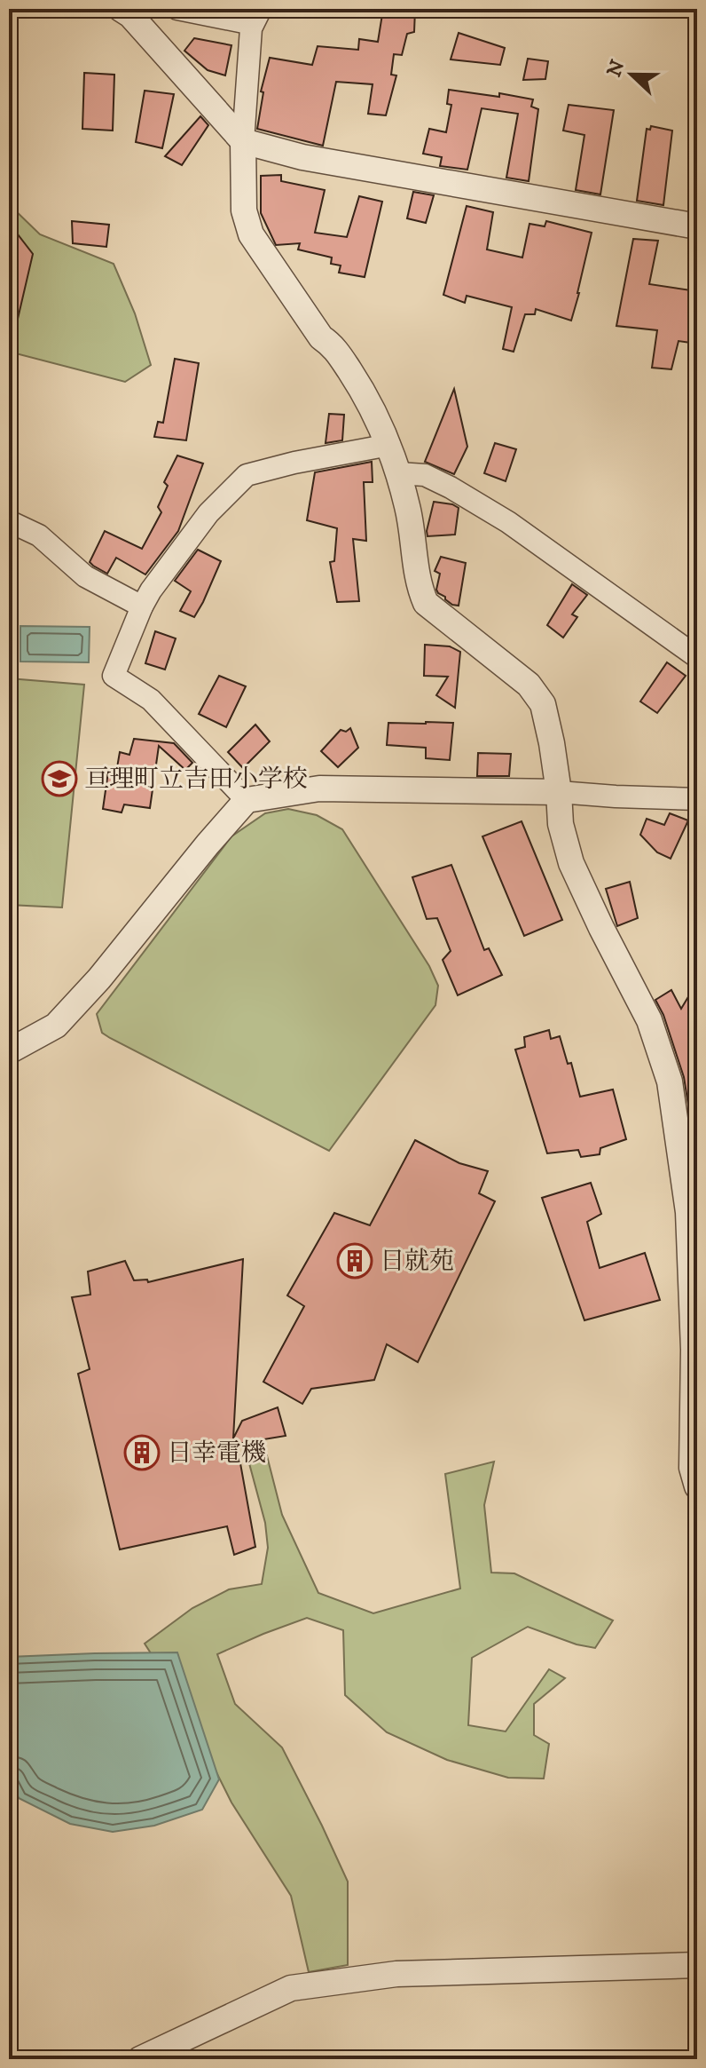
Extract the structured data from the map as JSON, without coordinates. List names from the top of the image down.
{
  "places": {
    "school or university": ["亘理町立吉田小学校"],
    "building": ["日就苑", "日幸電機"]
  },
  "north": "left"
}
